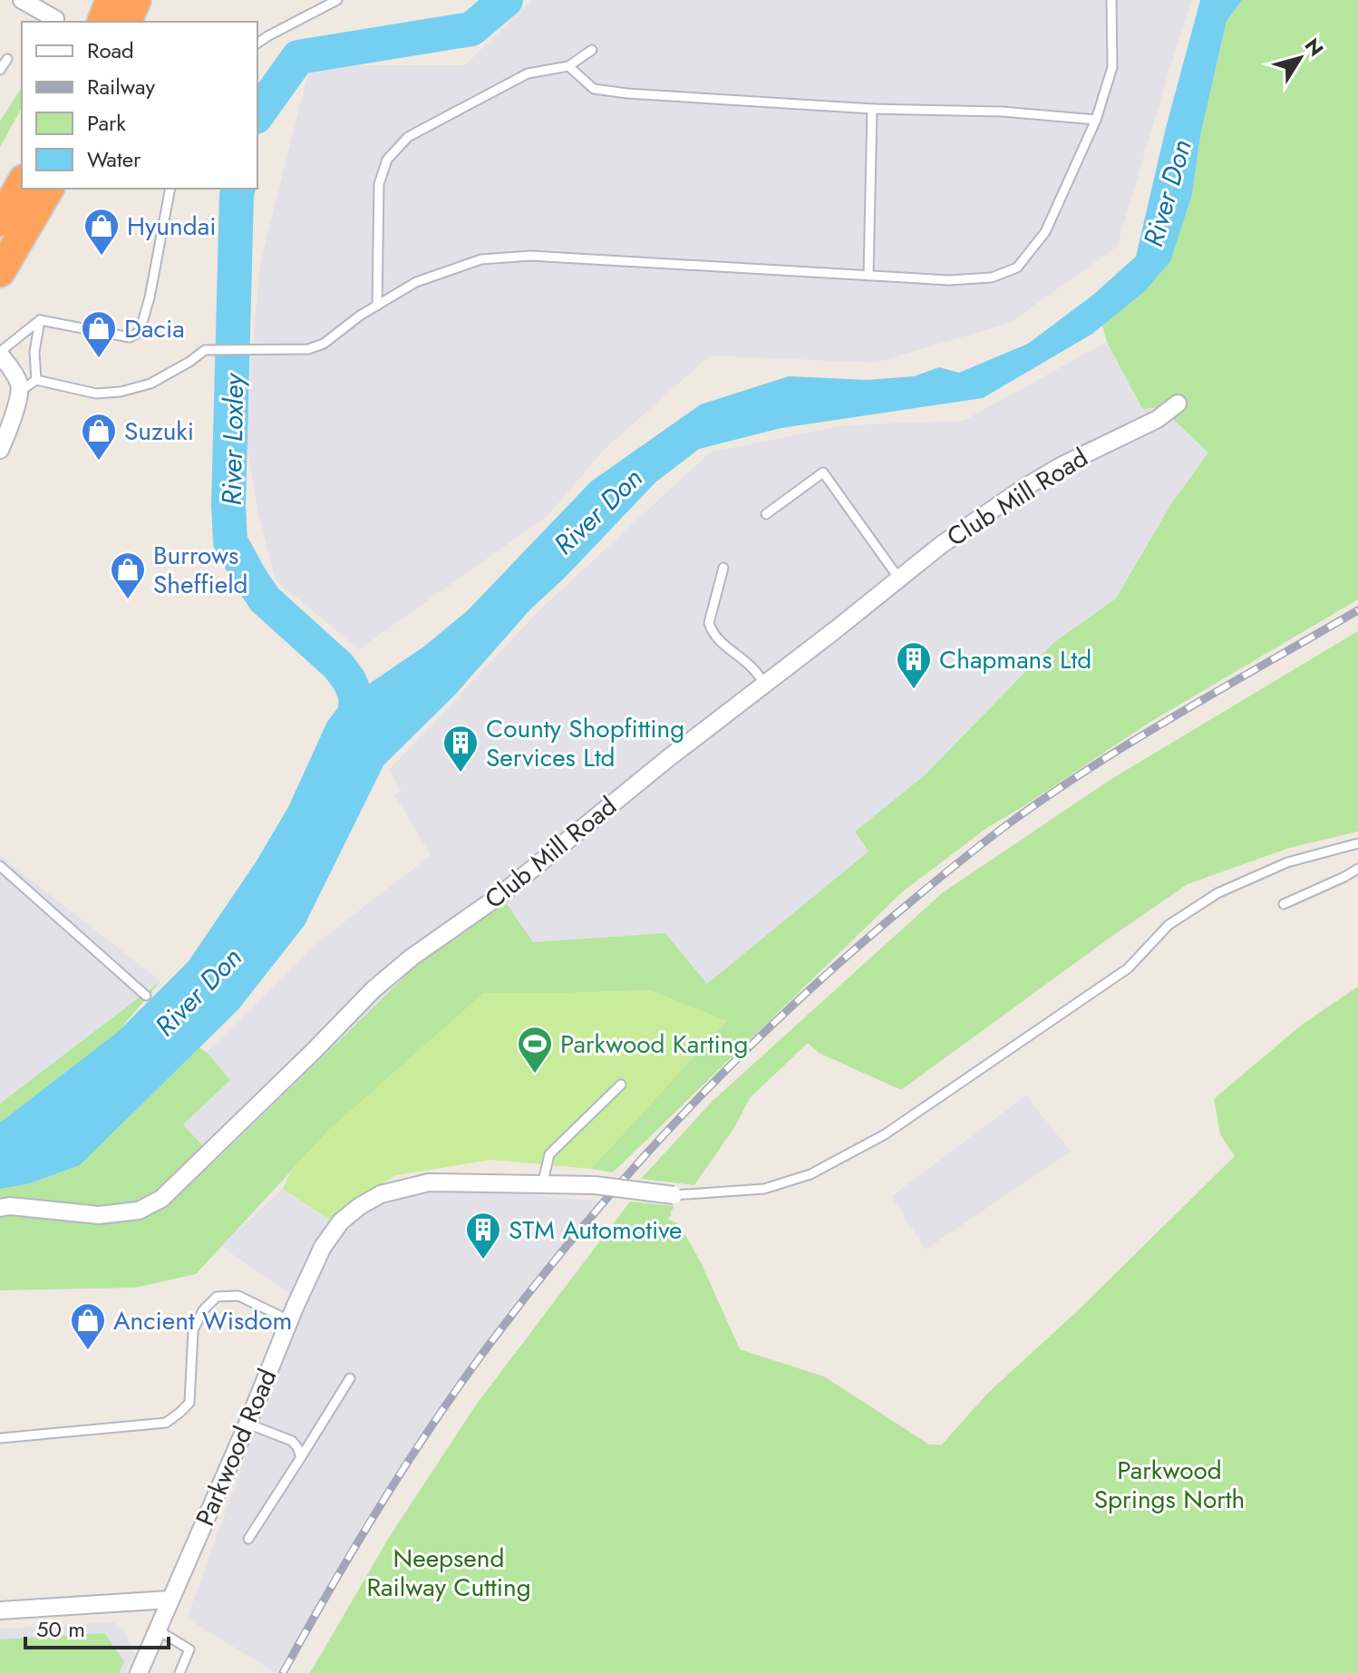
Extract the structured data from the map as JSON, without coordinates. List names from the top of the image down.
{
  "streets": {
    "street": ["Club Mill Road", "Parkwood Road"]
  },
  "water": ["River Don", "River Loxley"],
  "parks": ["Parkwood Springs North", "Neepsend Railway Cutting"],
  "places": {
    "shop": [
      "Hyundai",
      "Dacia",
      "Suzuki",
      "Burrows Sheffield",
      "Ancient Wisdom"
    ],
    "building": ["Chapmans Ltd", "County Shopfitting Services Ltd", "STM Automotive"],
    "sports": ["Parkwood Karting"]
  },
  "legend": [
    "Road",
    "Railway",
    "Park",
    "Water"
  ],
  "scale_bar": "50 m",
  "north": "top right"
}
